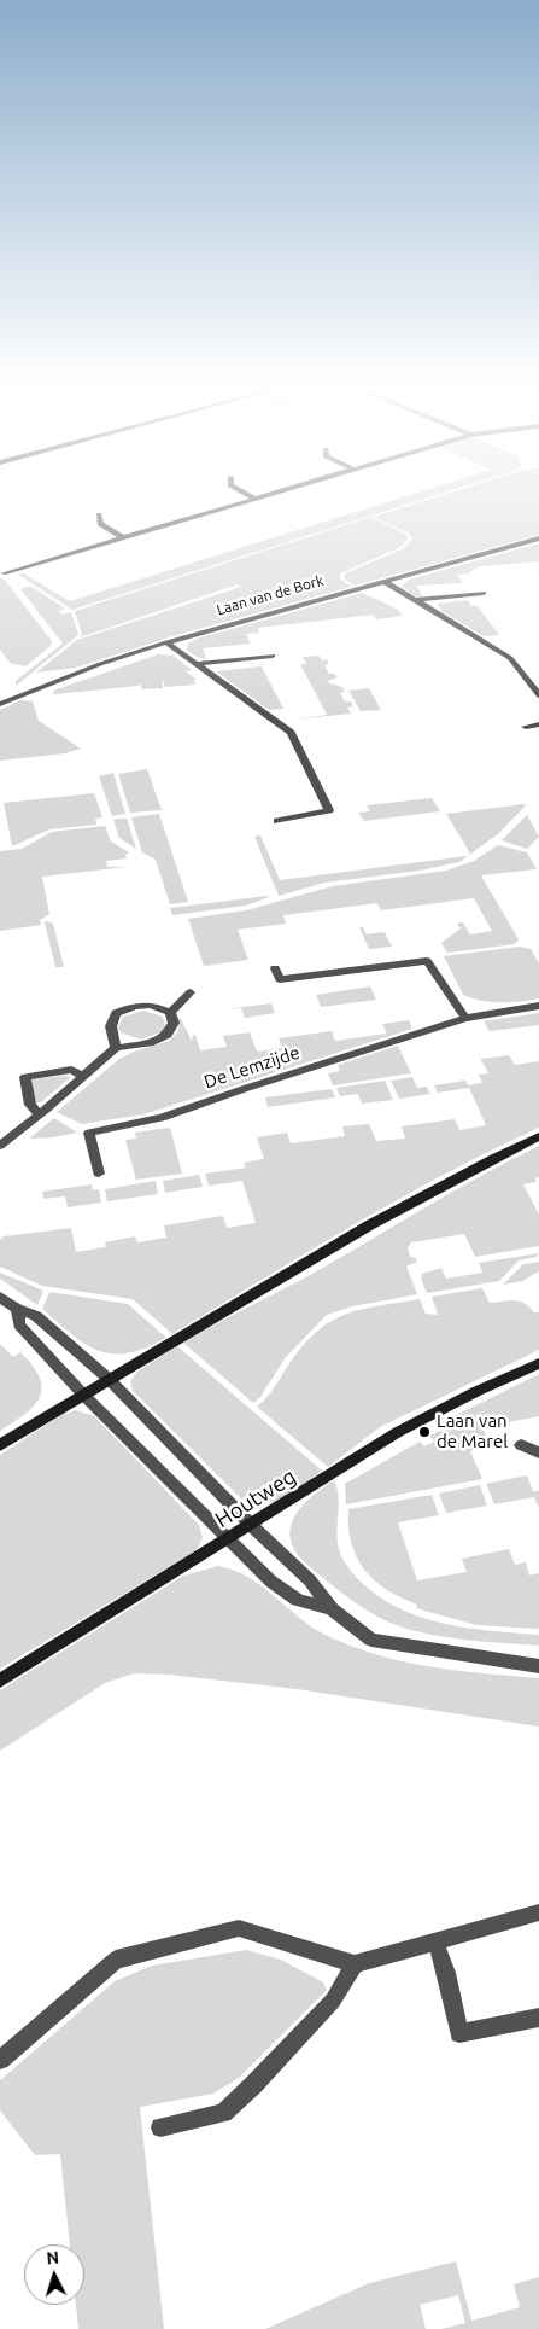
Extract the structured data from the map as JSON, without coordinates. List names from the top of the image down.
{
  "streets": {
    "street": ["Laan van de Bork", "De Lemzijde", "Houtweg"]
  },
  "places": ["Laan van de Marel"],
  "north": "top"
}
